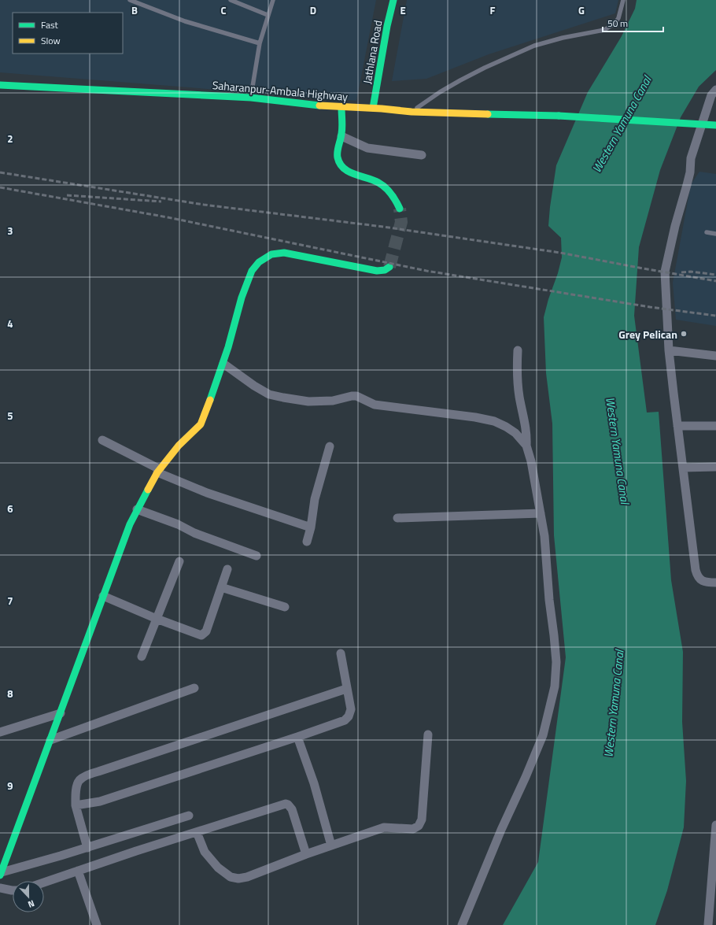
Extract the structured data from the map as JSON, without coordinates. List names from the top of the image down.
{
  "streets": {
    "street": ["Jathlana Road", "Saharanpur-Ambala Highway"]
  },
  "crossings": [
    ["Jathlana Road", "Saharanpur-Ambala Highway"]
  ],
  "water": ["Western Yamuna Canal"],
  "places": ["Grey Pelican"],
  "legend": ["Fast", "Slow"],
  "scale_bar": "50 m",
  "north": "bottom",
  "grid": {
    "columns": [
      "B",
      "C",
      "D",
      "E",
      "F",
      "G"
    ],
    "rows": [
      "2",
      "3",
      "4",
      "5",
      "6",
      "7",
      "8",
      "9"
    ]
  }
}
